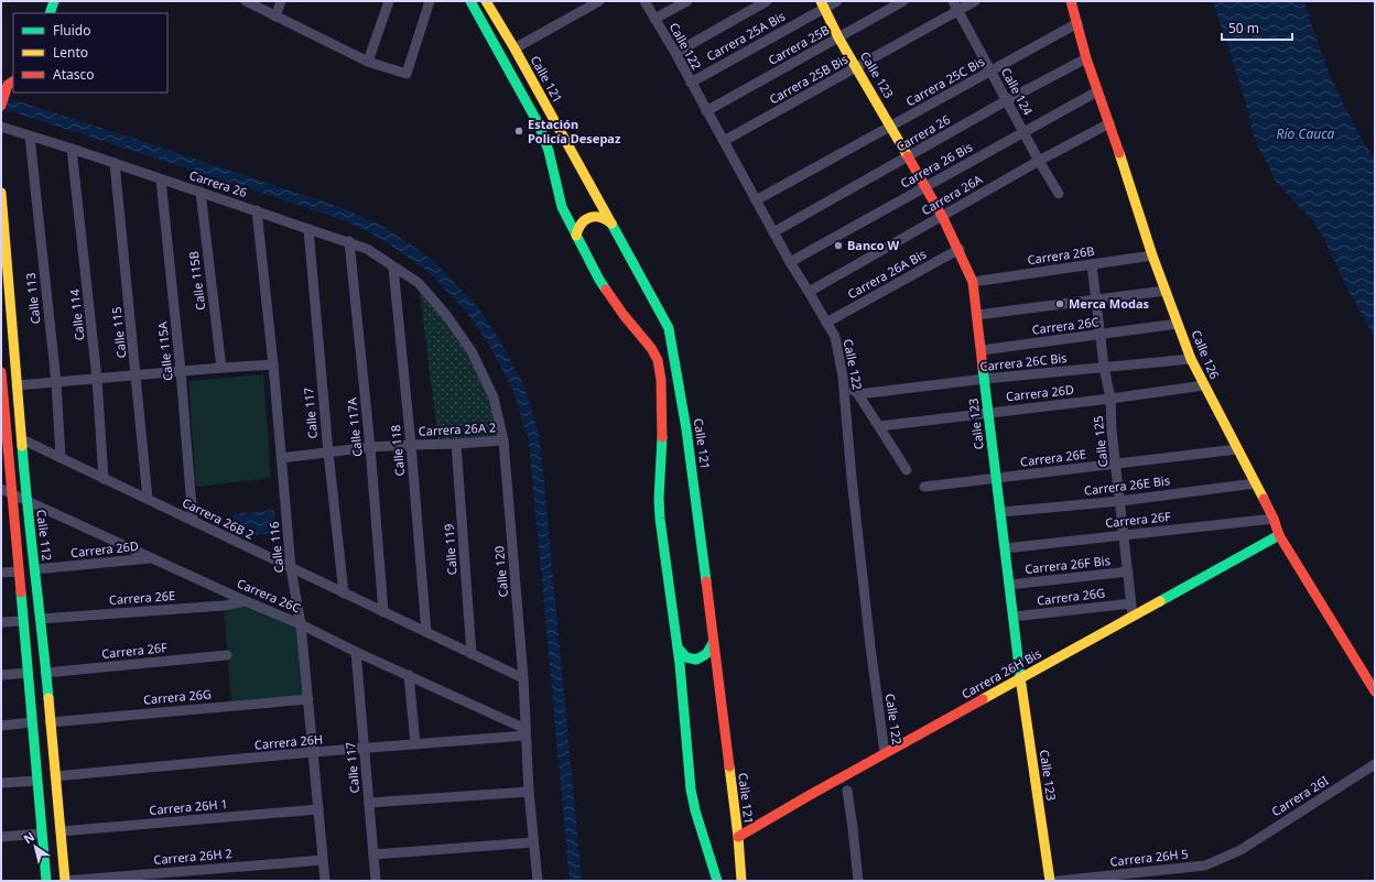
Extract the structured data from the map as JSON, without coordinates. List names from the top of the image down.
{
  "streets": {
    "street": [
      "Carrera 25A Bis",
      "Carrera 25B",
      "Calle 122",
      "Calle 123",
      "Calle 121",
      "Carrera 25B Bis",
      "Carrera 25C Bis",
      "Calle 124",
      "Carrera 26",
      "Carrera 26 Bis",
      "Carrera 26A",
      "Carrera 26B",
      "Carrera 26A Bis",
      "Calle 115B",
      "Calle 113",
      "Calle 114",
      "Carrera 26C",
      "Calle 115",
      "Calle 115A",
      "Calle 126",
      "Carrera 26C Bis",
      "Carrera 26D",
      "Calle 117",
      "Calle 117A",
      "Carrera 26A 2",
      "Calle 125",
      "Calle 118",
      "Carrera 26E",
      "Carrera 26E Bis",
      "Carrera 26B 2",
      "Carrera 26F",
      "Calle 112",
      "Calle 116",
      "Calle 119",
      "Carrera 26F Bis",
      "Calle 120",
      "Carrera 26G",
      "Carrera 26H Bis",
      "Carrera 26H",
      "Carrera 26I",
      "Carrera 26H 1",
      "Carrera 26H 2",
      "Carrera 26H 5"
    ]
  },
  "crossings": [
    ["Carrera 25A Bis", "Calle 122"],
    ["Carrera 25A Bis", "Calle 123"],
    ["Carrera 25B", "Calle 122"],
    ["Carrera 25B", "Calle 123"],
    ["Calle 122", "Carrera 25B Bis"],
    ["Calle 122", "Carrera 25C Bis"],
    ["Calle 122", "Carrera 26"],
    ["Calle 122", "Carrera 26 Bis"],
    ["Calle 122", "Carrera 26A"],
    ["Calle 122", "Carrera 26A Bis"],
    ["Calle 122", "Carrera 26H Bis"],
    ["Calle 123", "Carrera 25B Bis"],
    ["Calle 123", "Carrera 25C Bis"],
    ["Calle 123", "Carrera 26"],
    ["Calle 123", "Carrera 26 Bis"],
    ["Calle 123", "Carrera 26A"],
    ["Calle 123", "Carrera 26B"],
    ["Calle 123", "Carrera 26A Bis"],
    ["Calle 123", "Carrera 26C"],
    ["Calle 123", "Carrera 26C Bis"],
    ["Calle 123", "Carrera 26D"],
    ["Calle 123", "Carrera 26E"],
    ["Calle 123", "Carrera 26E Bis"],
    ["Calle 123", "Carrera 26F"],
    ["Calle 123", "Carrera 26F Bis"],
    ["Calle 123", "Carrera 26G"],
    ["Calle 123", "Carrera 26H Bis"],
    ["Calle 121", "Carrera 26H Bis"],
    ["Carrera 25B Bis", "Calle 124"],
    ["Carrera 25C Bis", "Calle 124"],
    ["Carrera 25C Bis", "Calle 126"],
    ["Calle 124", "Carrera 26"],
    ["Calle 124", "Carrera 26 Bis"],
    ["Calle 124", "Carrera 26A"],
    ["Carrera 26", "Calle 115B"],
    ["Carrera 26", "Calle 113"],
    ["Carrera 26", "Calle 114"],
    ["Carrera 26", "Calle 115"],
    ["Carrera 26", "Calle 115A"],
    ["Carrera 26", "Calle 126"],
    ["Carrera 26", "Calle 117"],
    ["Carrera 26", "Calle 117A"],
    ["Carrera 26", "Calle 118"],
    ["Carrera 26", "Calle 116"],
    ["Carrera 26", "Calle 120"],
    ["Carrera 26 Bis", "Calle 126"],
    ["Carrera 26A", "Calle 126"],
    ["Carrera 26B", "Calle 126"],
    ["Carrera 26B", "Calle 125"],
    ["Calle 113", "Carrera 26B 2"],
    ["Calle 114", "Carrera 26B 2"],
    ["Carrera 26C", "Calle 126"],
    ["Carrera 26C", "Carrera 26D"],
    ["Carrera 26C", "Calle 117"],
    ["Carrera 26C", "Calle 125"],
    ["Carrera 26C", "Carrera 26E"],
    ["Carrera 26C", "Calle 112"],
    ["Carrera 26C", "Calle 116"],
    ["Carrera 26C", "Calle 120"],
    ["Carrera 26C", "Carrera 26H"],
    ["Calle 115", "Carrera 26B 2"],
    ["Calle 115A", "Carrera 26B 2"],
    ["Calle 126", "Carrera 26C Bis"],
    ["Calle 126", "Carrera 26D"],
    ["Calle 126", "Carrera 26E"],
    ["Calle 126", "Carrera 26E Bis"],
    ["Calle 126", "Carrera 26F"],
    ["Calle 126", "Carrera 26H Bis"],
    ["Carrera 26C Bis", "Calle 125"],
    ["Carrera 26D", "Calle 125"],
    ["Carrera 26D", "Calle 112"],
    ["Calle 117", "Carrera 26A 2"],
    ["Calle 117", "Carrera 26B 2"],
    ["Calle 117", "Carrera 26H"],
    ["Calle 117A", "Carrera 26A 2"],
    ["Calle 117A", "Carrera 26B 2"],
    ["Carrera 26A 2", "Calle 118"],
    ["Carrera 26A 2", "Calle 116"],
    ["Carrera 26A 2", "Calle 119"],
    ["Carrera 26A 2", "Calle 120"],
    ["Calle 125", "Carrera 26E"],
    ["Calle 125", "Carrera 26E Bis"],
    ["Calle 125", "Carrera 26F"],
    ["Calle 125", "Carrera 26F Bis"],
    ["Calle 125", "Carrera 26G"],
    ["Calle 125", "Carrera 26H Bis"],
    ["Calle 118", "Carrera 26B 2"],
    ["Carrera 26E", "Calle 112"],
    ["Carrera 26B 2", "Calle 112"],
    ["Carrera 26B 2", "Calle 116"],
    ["Carrera 26B 2", "Calle 119"],
    ["Carrera 26B 2", "Calle 120"],
    ["Carrera 26F", "Calle 112"],
    ["Calle 112", "Carrera 26G"],
    ["Calle 112", "Carrera 26H"],
    ["Calle 112", "Carrera 26H 1"],
    ["Calle 112", "Carrera 26H 2"],
    ["Calle 116", "Carrera 26G"],
    ["Calle 116", "Carrera 26H"],
    ["Calle 116", "Carrera 26H 1"],
    ["Calle 116", "Carrera 26H 2"],
    ["Calle 120", "Carrera 26H"],
    ["Carrera 26I", "Carrera 26H 5"]
  ],
  "water": ["Río Cauca"],
  "places": ["Estación Policía Desepaz", "Banco W", "Merca Modas"],
  "legend": ["Fluido", "Lento", "Atasco"],
  "scale_bar": "50 m",
  "north": "top left"
}
